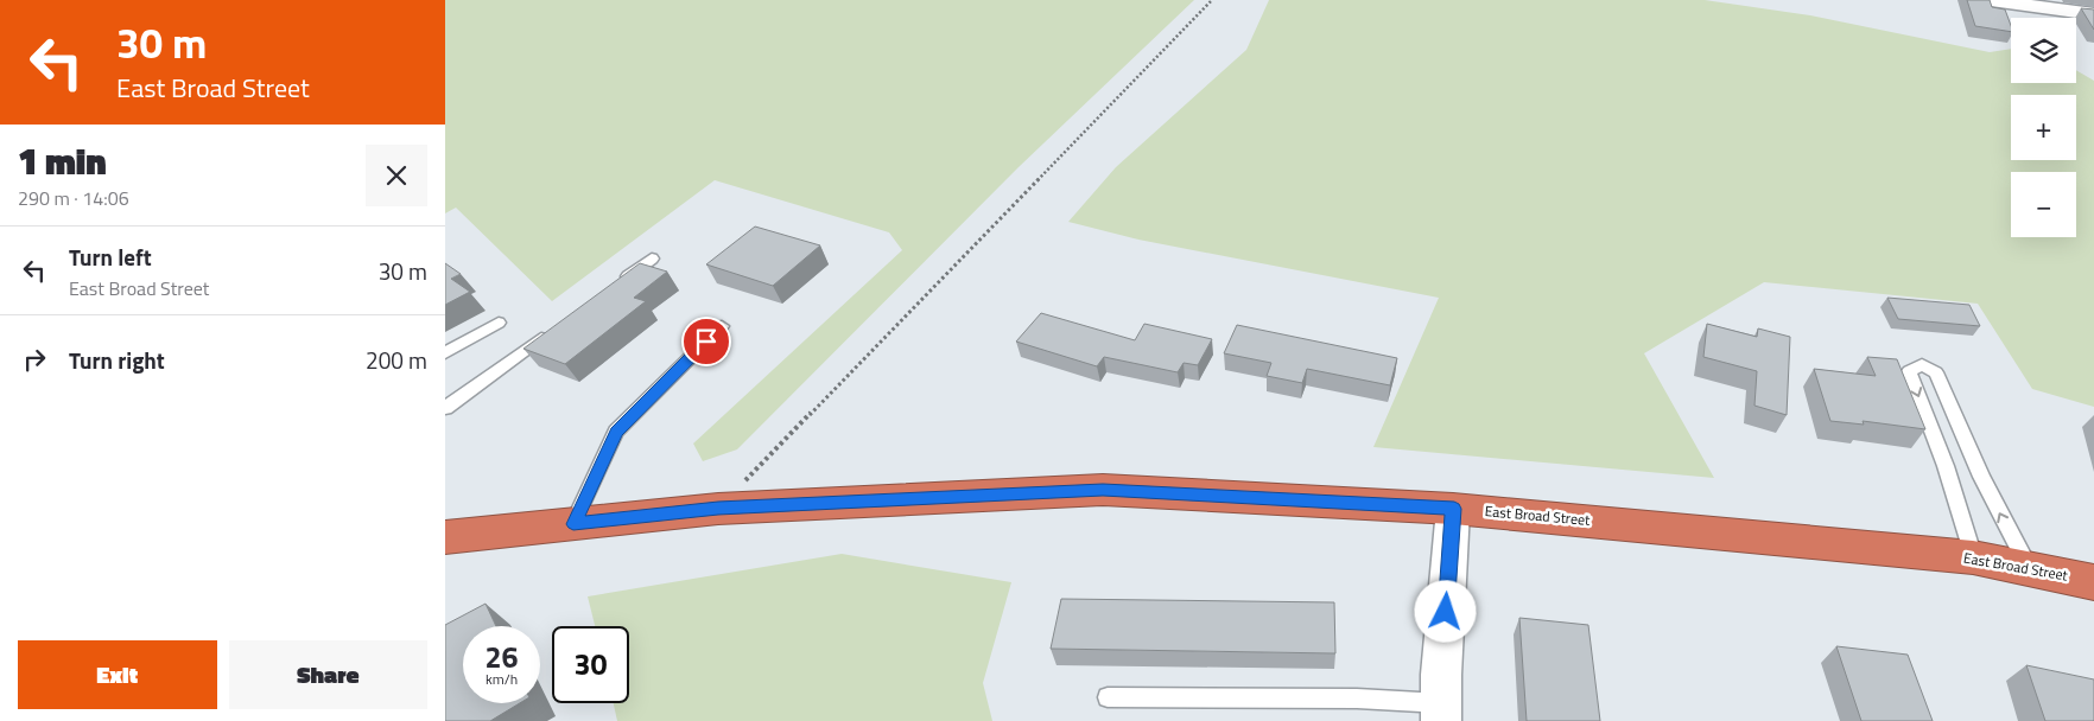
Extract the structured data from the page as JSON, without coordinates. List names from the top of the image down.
{
  "streets": {
    "highway": ["East Broad Street"]
  },
  "page": {
    "turn": ["30 m", "East Broad Street"],
    "map_buttons": ["+", "−"],
    "heading": ["1 min", "290 m · 14:06"],
    "list": [
      {
        "name": "Turn left",
        "note": "East Broad Street",
        "value": "30 m"
      },
      {
        "name": "Turn right",
        "value": "200 m"
      }
    ],
    "speed": "26 km/h",
    "limit": "30",
    "buttons": ["Exit", "Share"]
  }
}
